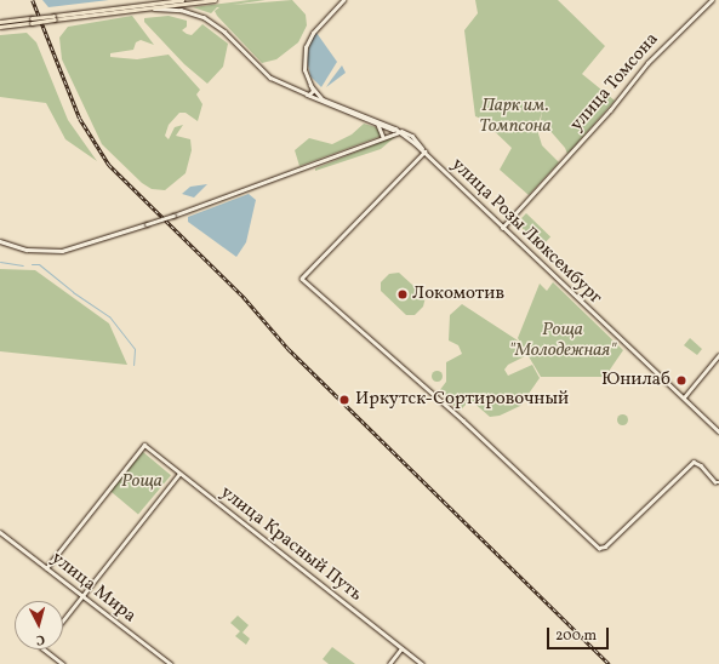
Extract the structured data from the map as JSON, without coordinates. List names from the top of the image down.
{
  "streets": {
    "street": [
      "улица Томсона",
      "улица Розы Люксембург",
      "улица Красный Путь",
      "улица Мира"
    ]
  },
  "crossings": [
    ["улица Томсона", "улица Розы Люксембург"],
    ["улица Красный Путь", "улица Мира"]
  ],
  "parks": ["Парк им. Томпсона", "Роща \"Молодежная\"", "Роща"],
  "places": ["Локомотив", "Юнилаб", "Иркутск-Сортировочный"],
  "scale_bar": "200 m",
  "north": "bottom"
}
